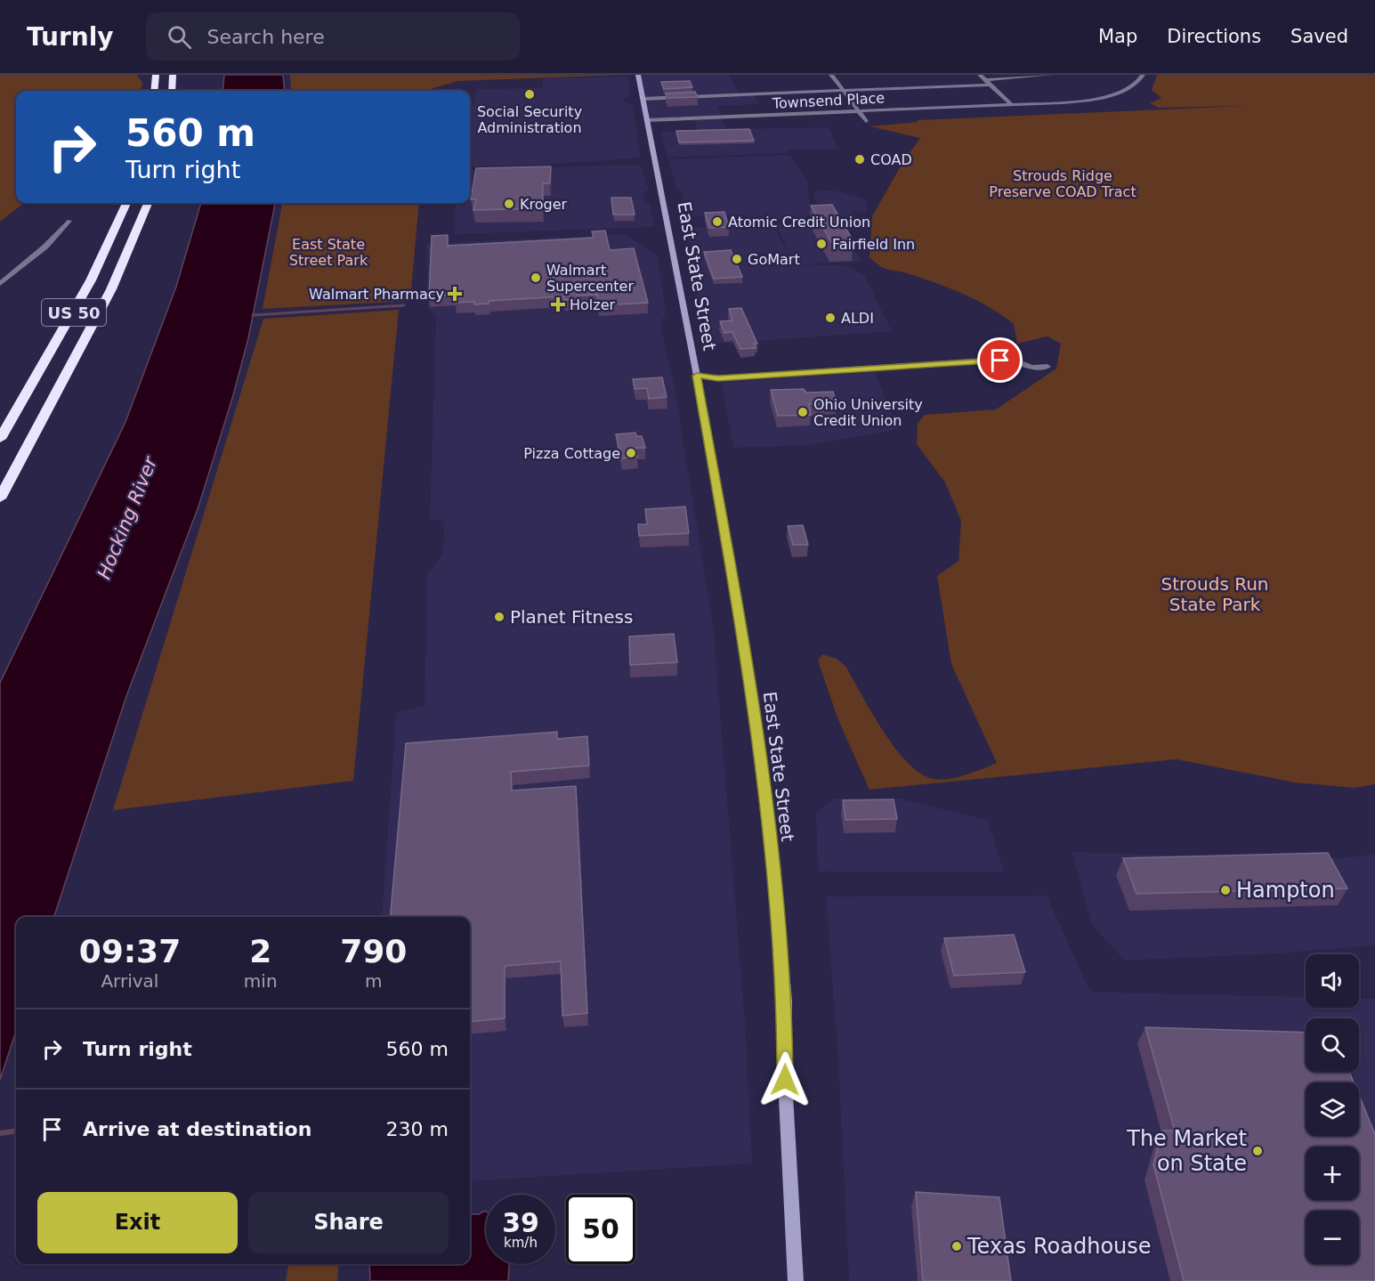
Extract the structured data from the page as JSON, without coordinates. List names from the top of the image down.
{
  "streets": {
    "highway": ["US 50"],
    "main road": ["East State Street"],
    "street": ["Townsend Place"]
  },
  "crossings": [
    ["Townsend Place", "East State Street"]
  ],
  "water": ["Hocking River"],
  "parks": ["Strouds Ridge Preserve COAD Tract", "East State Street Park", "Strouds Run State Park"],
  "places": {
    "other": [
      "Social Security Administration",
      "COAD",
      "Kroger",
      "Atomic Credit Union",
      "Fairfield Inn",
      "GoMart",
      "Walmart Supercenter",
      "ALDI",
      "Ohio University Credit Union",
      "Pizza Cottage",
      "Planet Fitness",
      "Hampton",
      "The Market on State",
      "Texas Roadhouse"
    ],
    "health": ["Walmart Pharmacy", "Holzer"]
  },
  "page": {
    "header": "Turnly",
    "search": "Search here",
    "nav": ["Map", "Directions", "Saved"],
    "turn": ["560 m", "Turn right"],
    "eta": [
      "09:37",
      "Arrival",
      "2",
      "min",
      "790",
      "m"
    ],
    "map_buttons": ["+", "−"],
    "list": [
      {
        "name": "Turn right",
        "value": "560 m"
      },
      {
        "name": "Arrive at destination",
        "value": "230 m"
      }
    ],
    "buttons": ["Exit", "Share"],
    "speed": "39 km/h",
    "limit": "50"
  }
}
